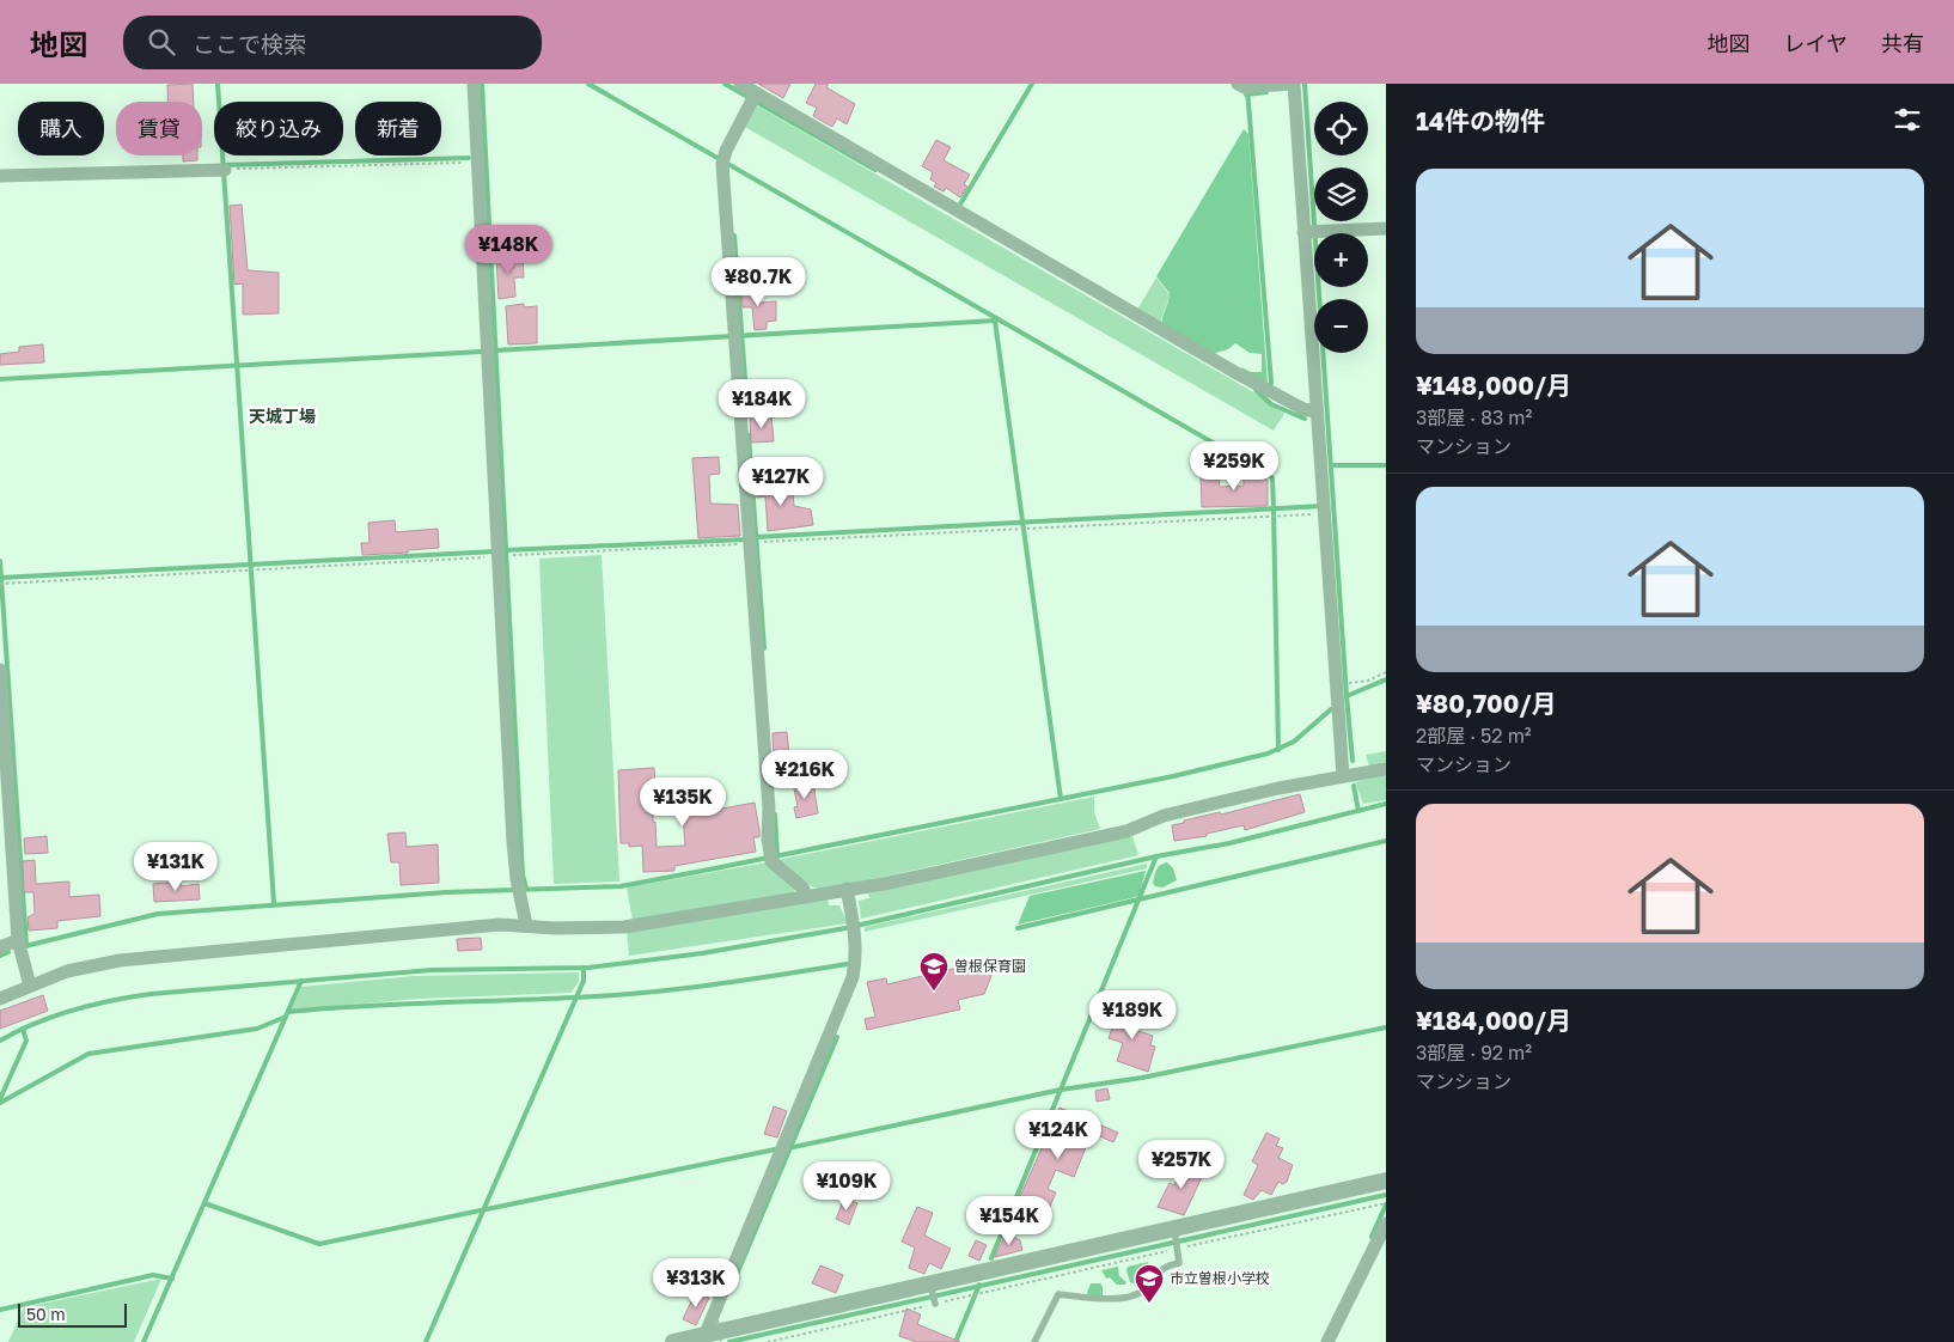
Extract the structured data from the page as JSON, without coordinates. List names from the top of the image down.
{
  "districts": ["天城丁場"],
  "places": {
    "school or university": ["曽根保育園", "市立曽根小学校"]
  },
  "scale_bar": "50 m",
  "page": {
    "header": "地図",
    "search": "ここで検索",
    "nav": ["地図", "レイヤ", "共有"],
    "heading": "14件の物件",
    "map_buttons": ["+", "−"],
    "chip": [
      "購入",
      "賃貸",
      "絞り込み",
      "新着"
    ],
    "list": [
      {
        "name": "¥148,000/月",
        "note": "3部屋 · 83 m² · マンション"
      },
      {
        "name": "¥80,700/月",
        "note": "2部屋 · 52 m² · マンション"
      },
      {
        "name": "¥184,000/月",
        "note": "3部屋 · 92 m² · マンション"
      }
    ],
    "price": [
      "¥148K",
      "¥80.7K",
      "¥184K",
      "¥259K",
      "¥127K",
      "¥216K",
      "¥135K",
      "¥131K",
      "¥189K",
      "¥124K",
      "¥257K",
      "¥109K",
      "¥154K",
      "¥313K"
    ],
    "scale": "50 m"
  }
}
